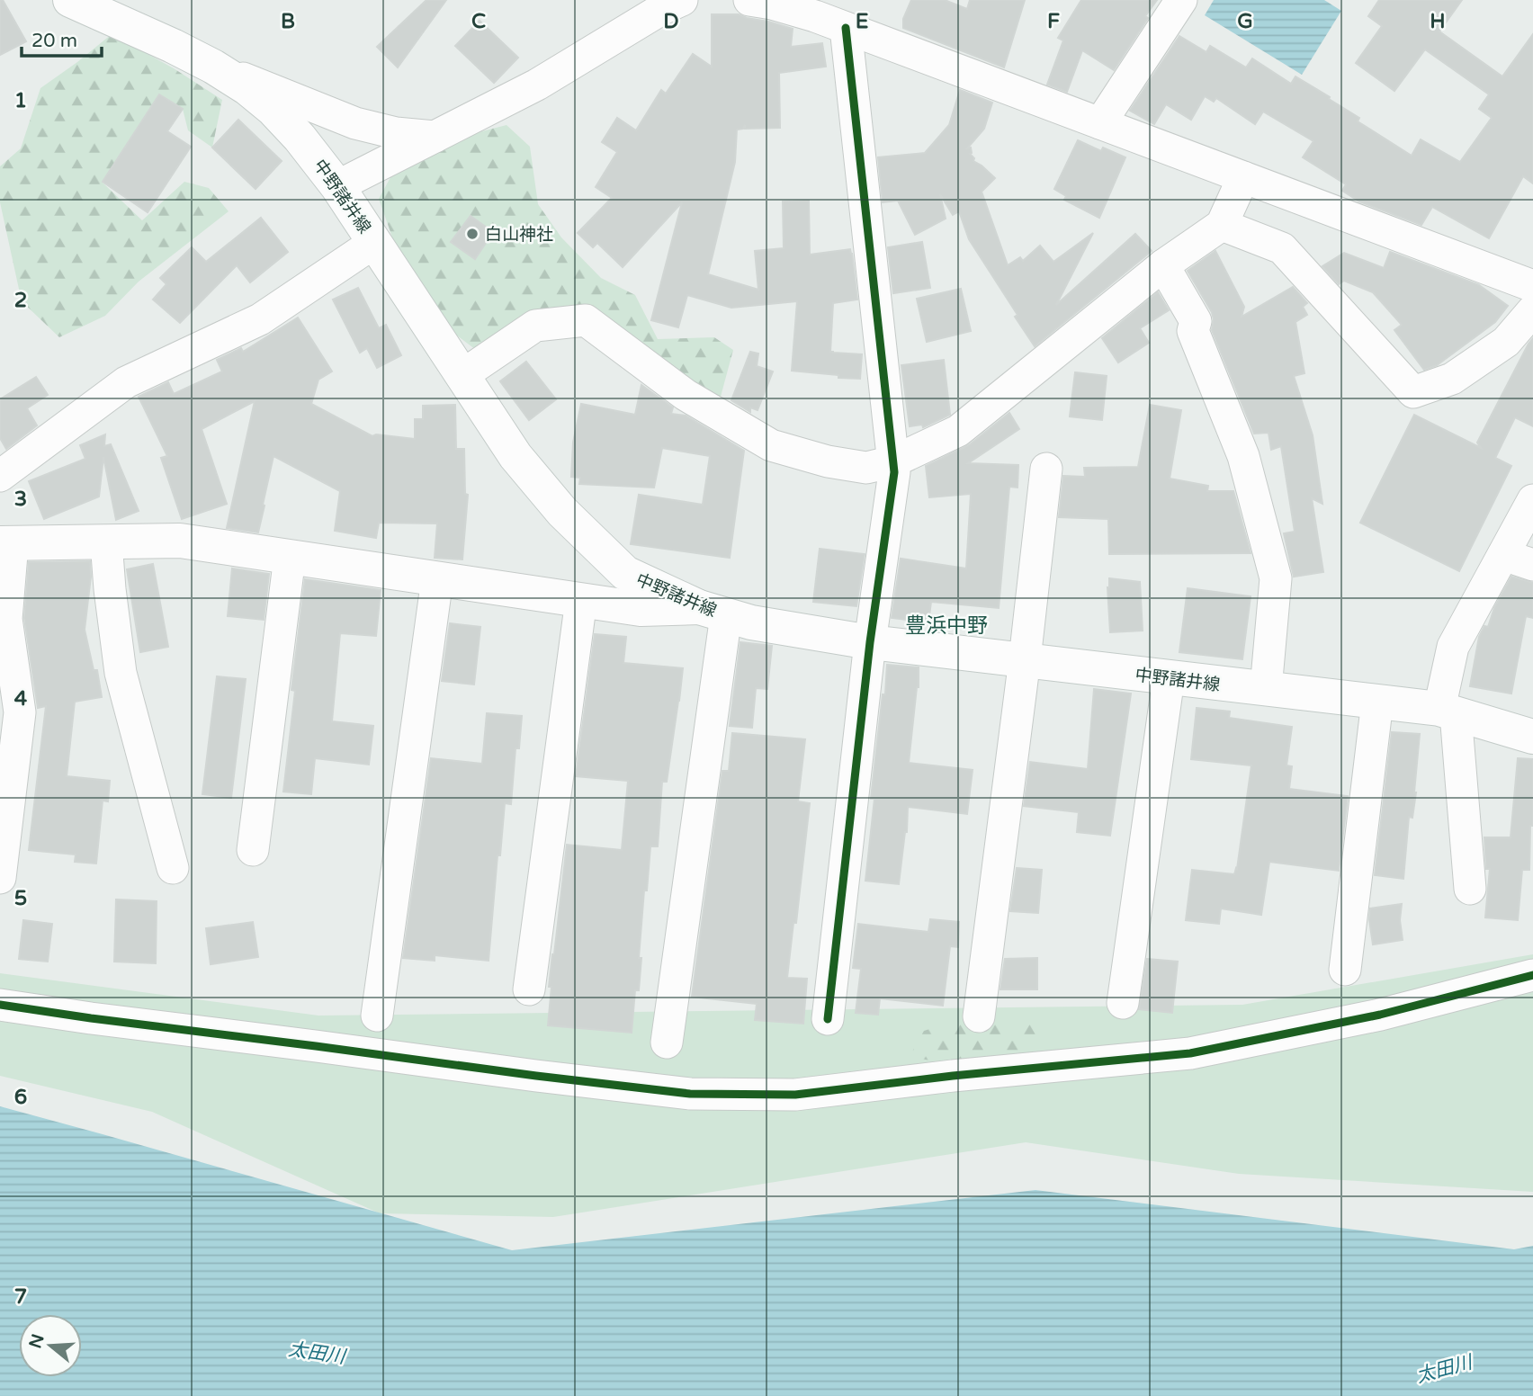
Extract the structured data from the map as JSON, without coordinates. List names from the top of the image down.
{
  "streets": {
    "main road": ["中野諸井線"]
  },
  "districts": ["豊浜中野"],
  "water": ["太田川"],
  "places": ["白山神社"],
  "scale_bar": "20 m",
  "north": "left",
  "grid": {
    "columns": [
      "B",
      "C",
      "D",
      "E",
      "F",
      "G",
      "H"
    ],
    "rows": [
      "1",
      "2",
      "3",
      "4",
      "5",
      "6",
      "7"
    ]
  }
}
